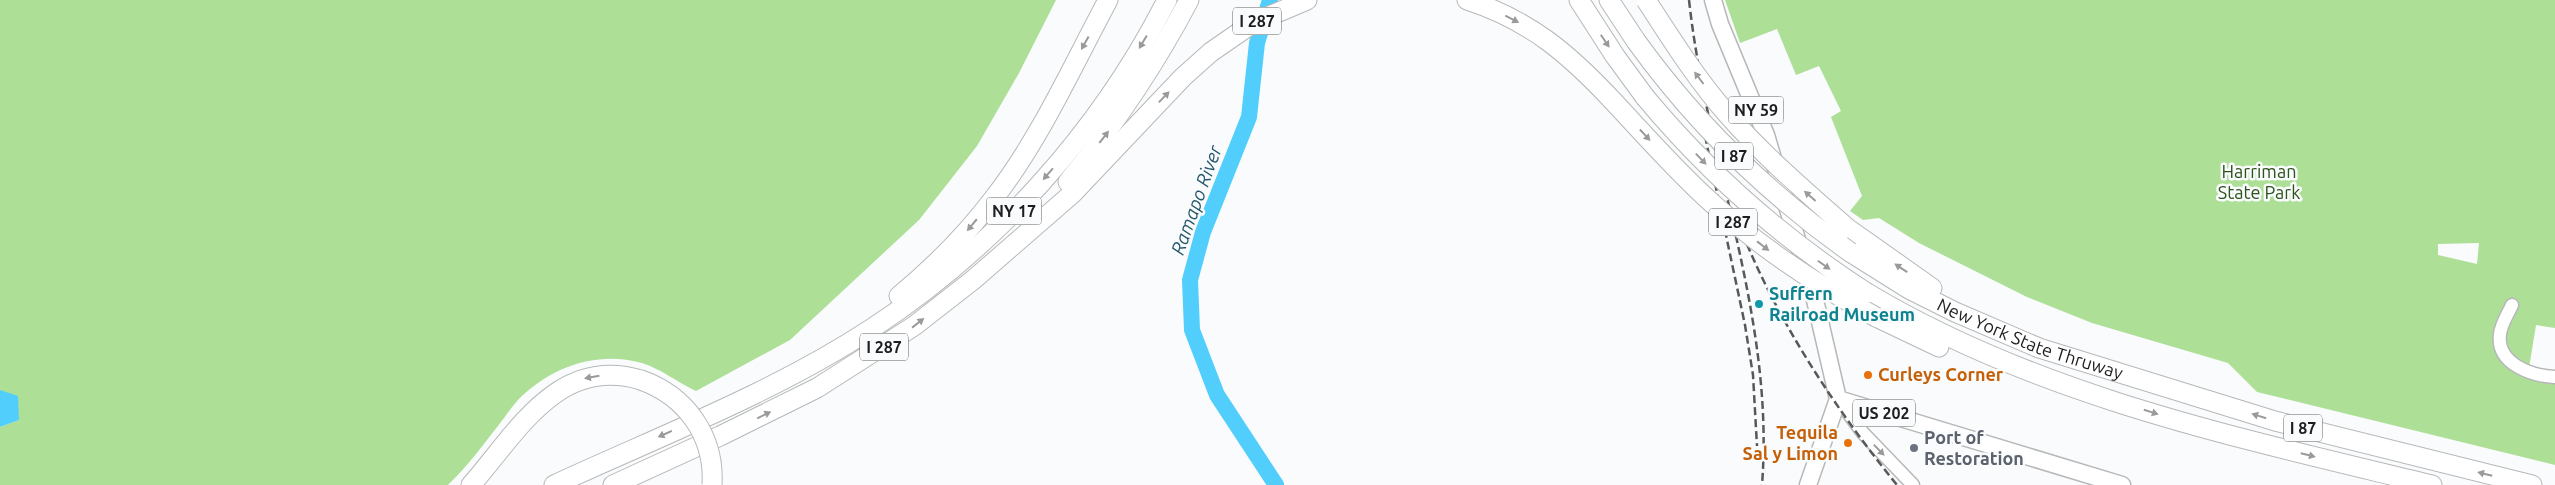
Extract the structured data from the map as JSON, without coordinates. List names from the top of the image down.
{
  "streets": {
    "highway": [
      "I 287",
      "I 87",
      "NY 17",
      "New York State Thruway"
    ],
    "main road": ["NY 59", "US 202"]
  },
  "crossings": [
    ["I 287", "NY 17"],
    ["I 287", "New York State Thruway"],
    ["NY 59", "US 202"]
  ],
  "water": ["Ramapo River"],
  "parks": ["Harriman State Park"],
  "places": [
    "Suffern Railroad Museum",
    "Curleys Corner",
    "Tequila Sal y Limon",
    "Port of Restoration"
  ]
}
